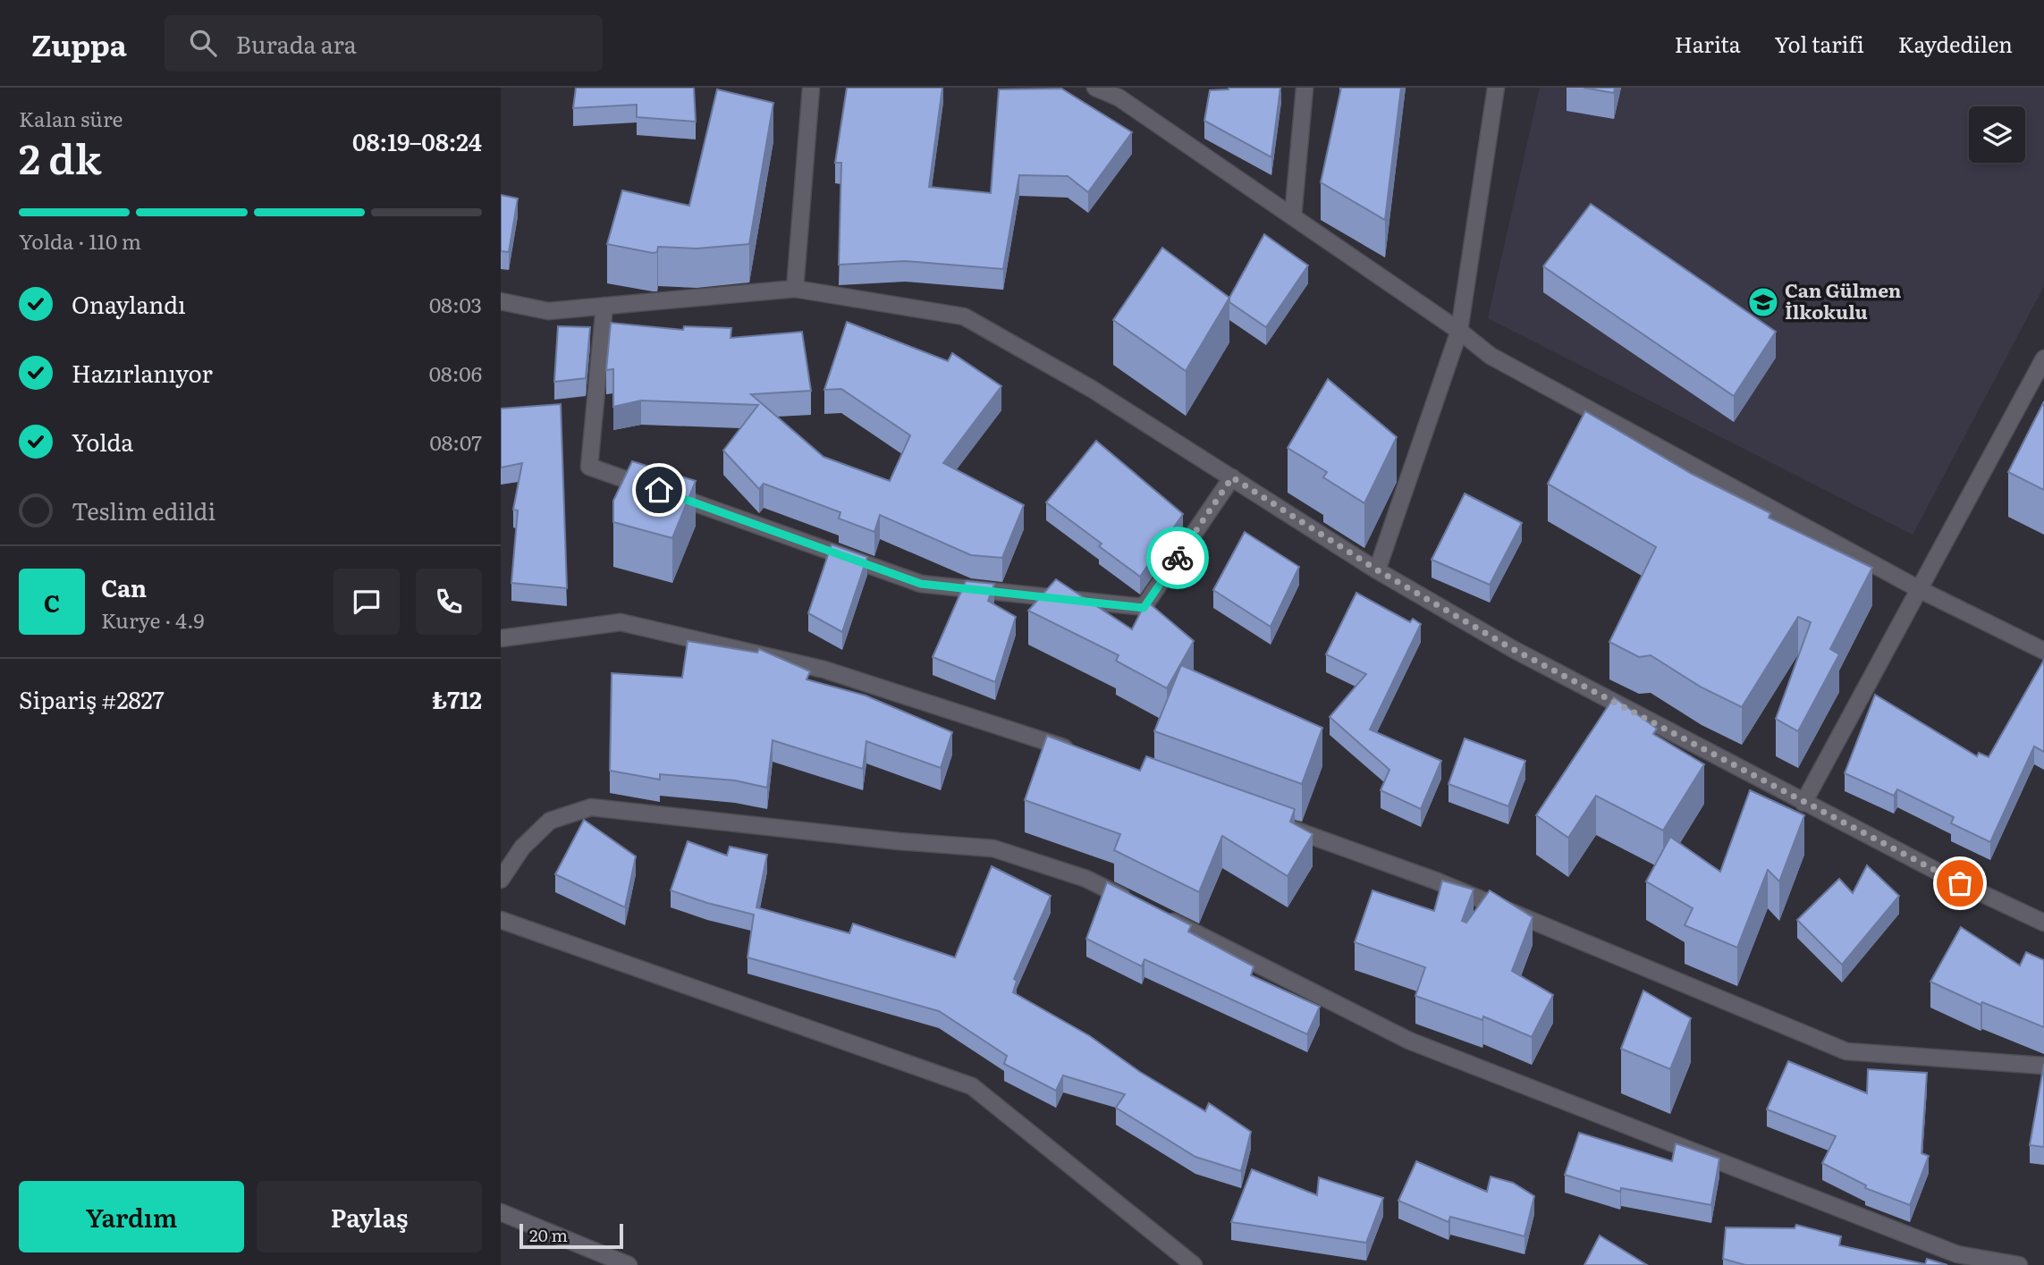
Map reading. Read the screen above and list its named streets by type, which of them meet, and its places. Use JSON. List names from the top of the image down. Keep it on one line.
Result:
{"places":{"school or university":["Can Gülmen İlkokulu"]},"scale_bar":"20 m","page":{"header":"Zuppa","search":"Burada ara","nav":["Harita","Yol tarifi","Kaydedilen"],"heading":["2 dk","Kalan süre","08:19–08:24"],"panel":["Can","Kurye · 4.9","Sipariş #2827","₺712"],"bar":"Yolda · 110 m","list":[["Onaylandı","08:03"],["Hazırlanıyor","08:06"],["Yolda","08:07"],"Teslim edildi"],"round":"C","buttons":["Yardım","Paylaş"],"scale":"20 m"}}
